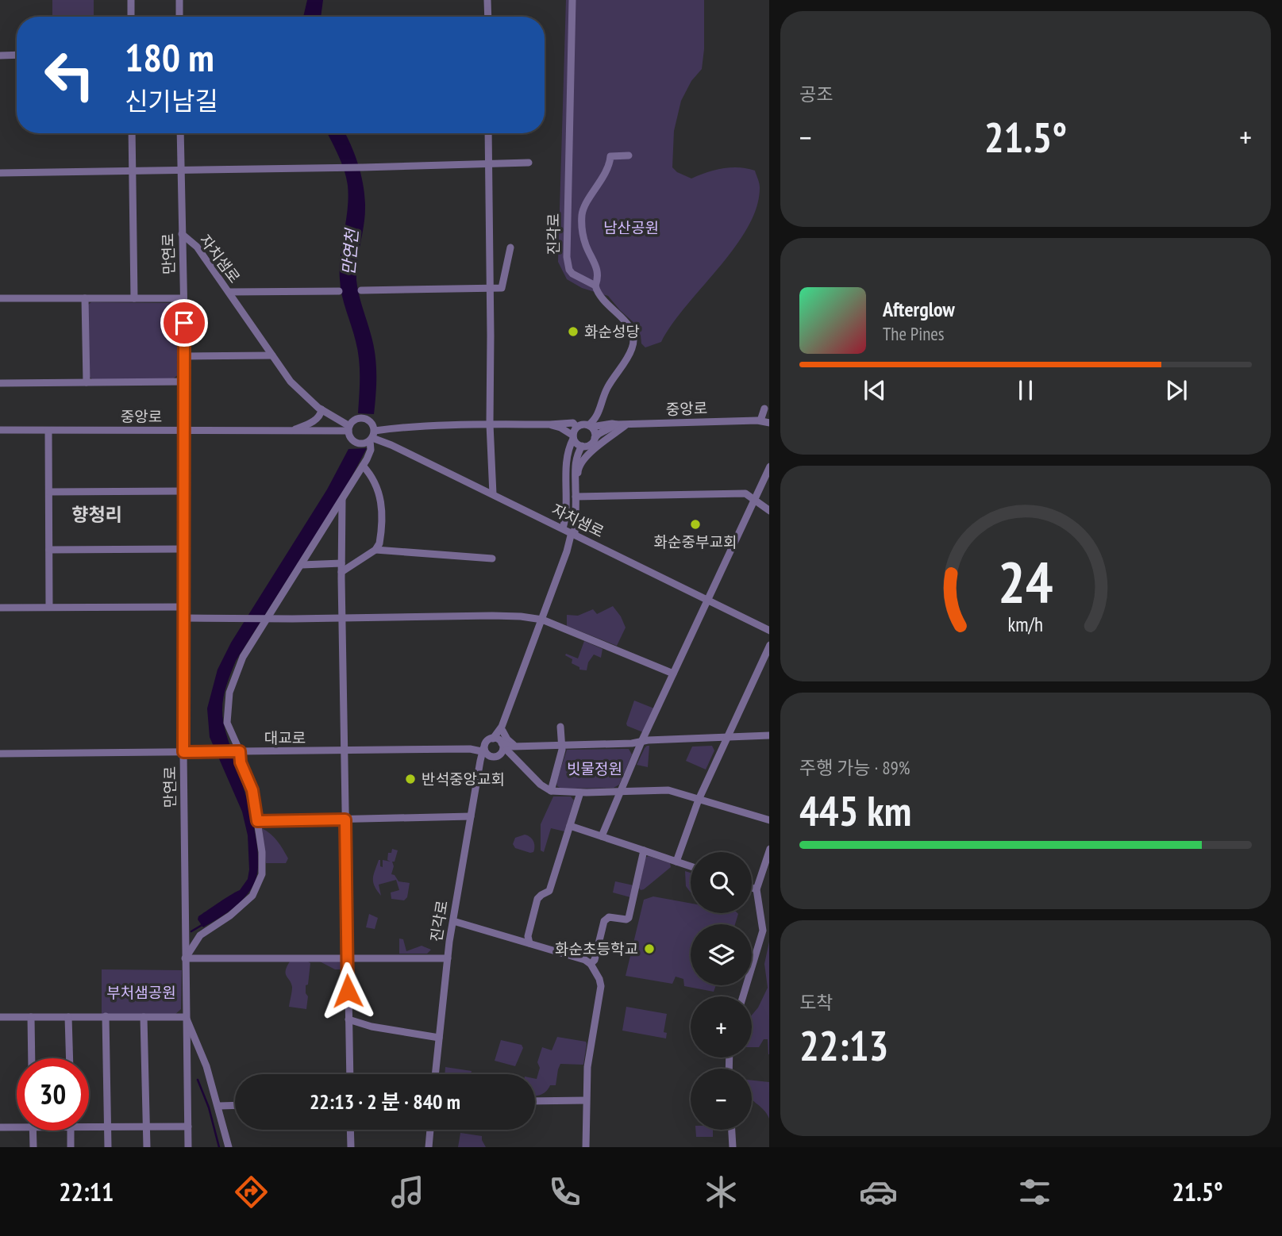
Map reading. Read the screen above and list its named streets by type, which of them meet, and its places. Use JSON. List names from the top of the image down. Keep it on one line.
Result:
{"streets":{"street":["진각로","만연로","자치샘로","중앙로","대교로"]},"crossings":[["진각로","중앙로"],["만연로","자치샘로"],["만연로","중앙로"],["만연로","대교로"],["자치샘로","중앙로"]],"districts":["향청리"],"water":["만연천"],"parks":["남산공원","빗물정원","부처샘공원"],"places":["화순성당","화순중부교회","반석중앙교회","화순초등학교"],"page":{"tile":["공조",["주행 가능 · 89%","445 km"],["도착","22:13"]],"turn":["180 m","신기남길"],"heat":["−","21.5°","+"],"song":["Afterglow","The Pines"],"map_buttons":["+","−"],"limit":"30","trip":"22:13 · 2 분 · 840 m","tabs":["22:11","21.5°"],"gauge":["24","km/h"]}}
